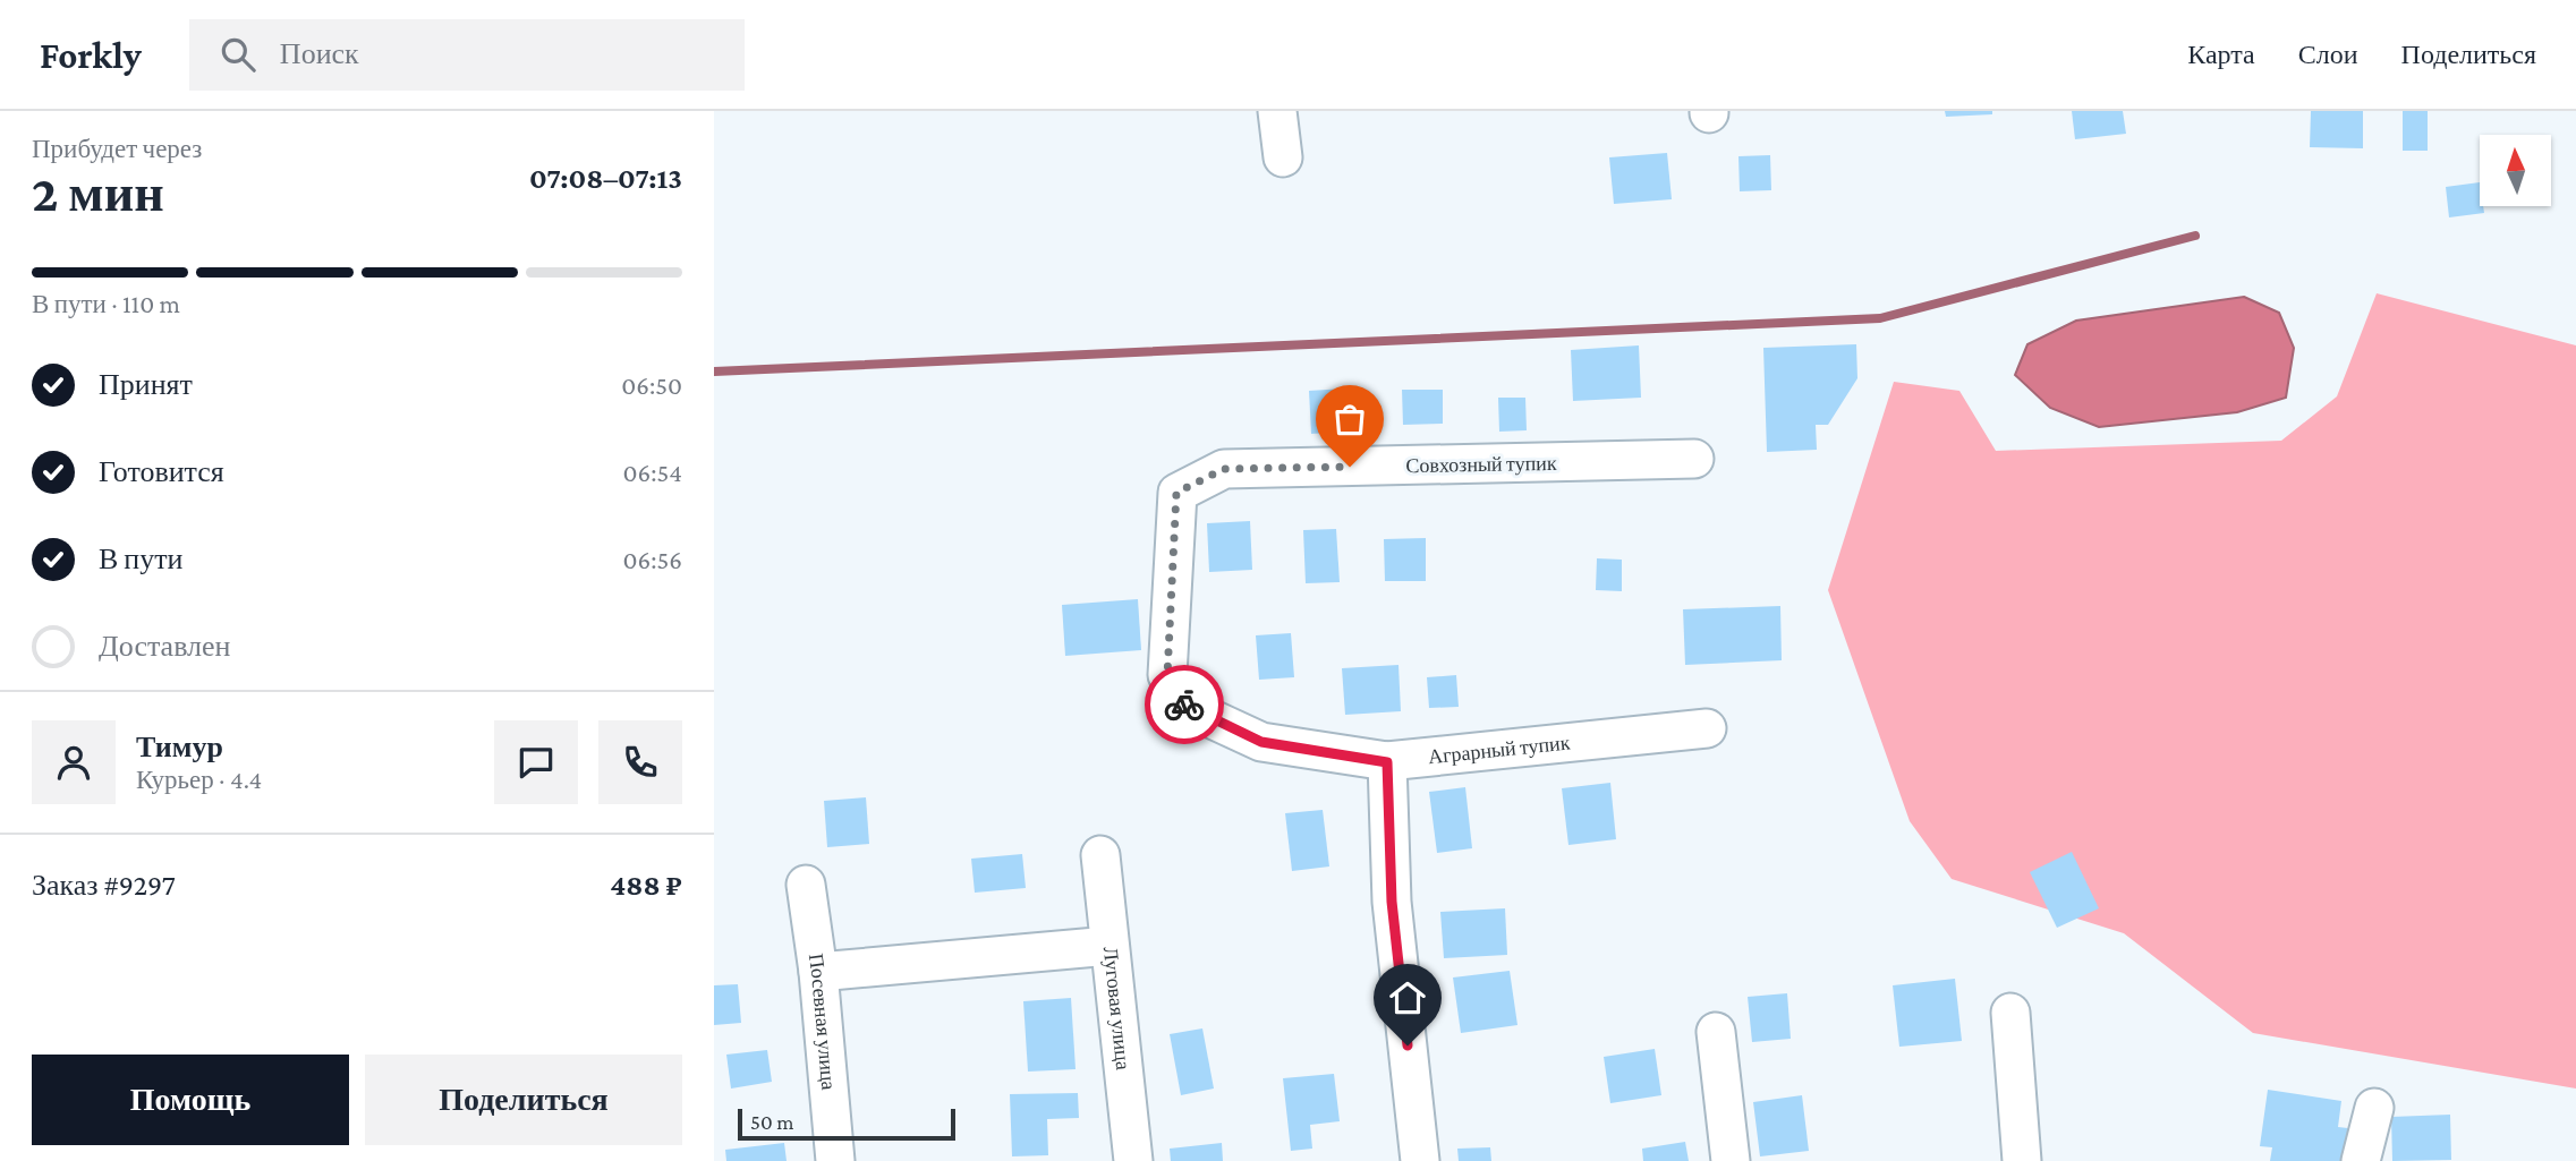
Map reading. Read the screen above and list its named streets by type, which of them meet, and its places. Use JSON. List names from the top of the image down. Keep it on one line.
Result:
{"streets":{"street":["Совхозный тупик","Аграрный тупик","Луговая улица","Посевная улица"]},"crossings":[["Совхозный тупик","Аграрный тупик"]],"scale_bar":"50 m","north":"top","page":{"header":"Forkly","search":"Поиск","nav":["Карта","Слои","Поделиться"],"heading":["2 мин","Прибудет через","07:08–07:13"],"panel":["Тимур","Курьер · 4.4","Заказ #9297","488 ₽"],"bar":"В пути · 110 m","list":[["Принят","06:50"],["Готовится","06:54"],["В пути","06:56"],"Доставлен"],"buttons":["Помощь","Поделиться"],"scale":"50 m"}}
